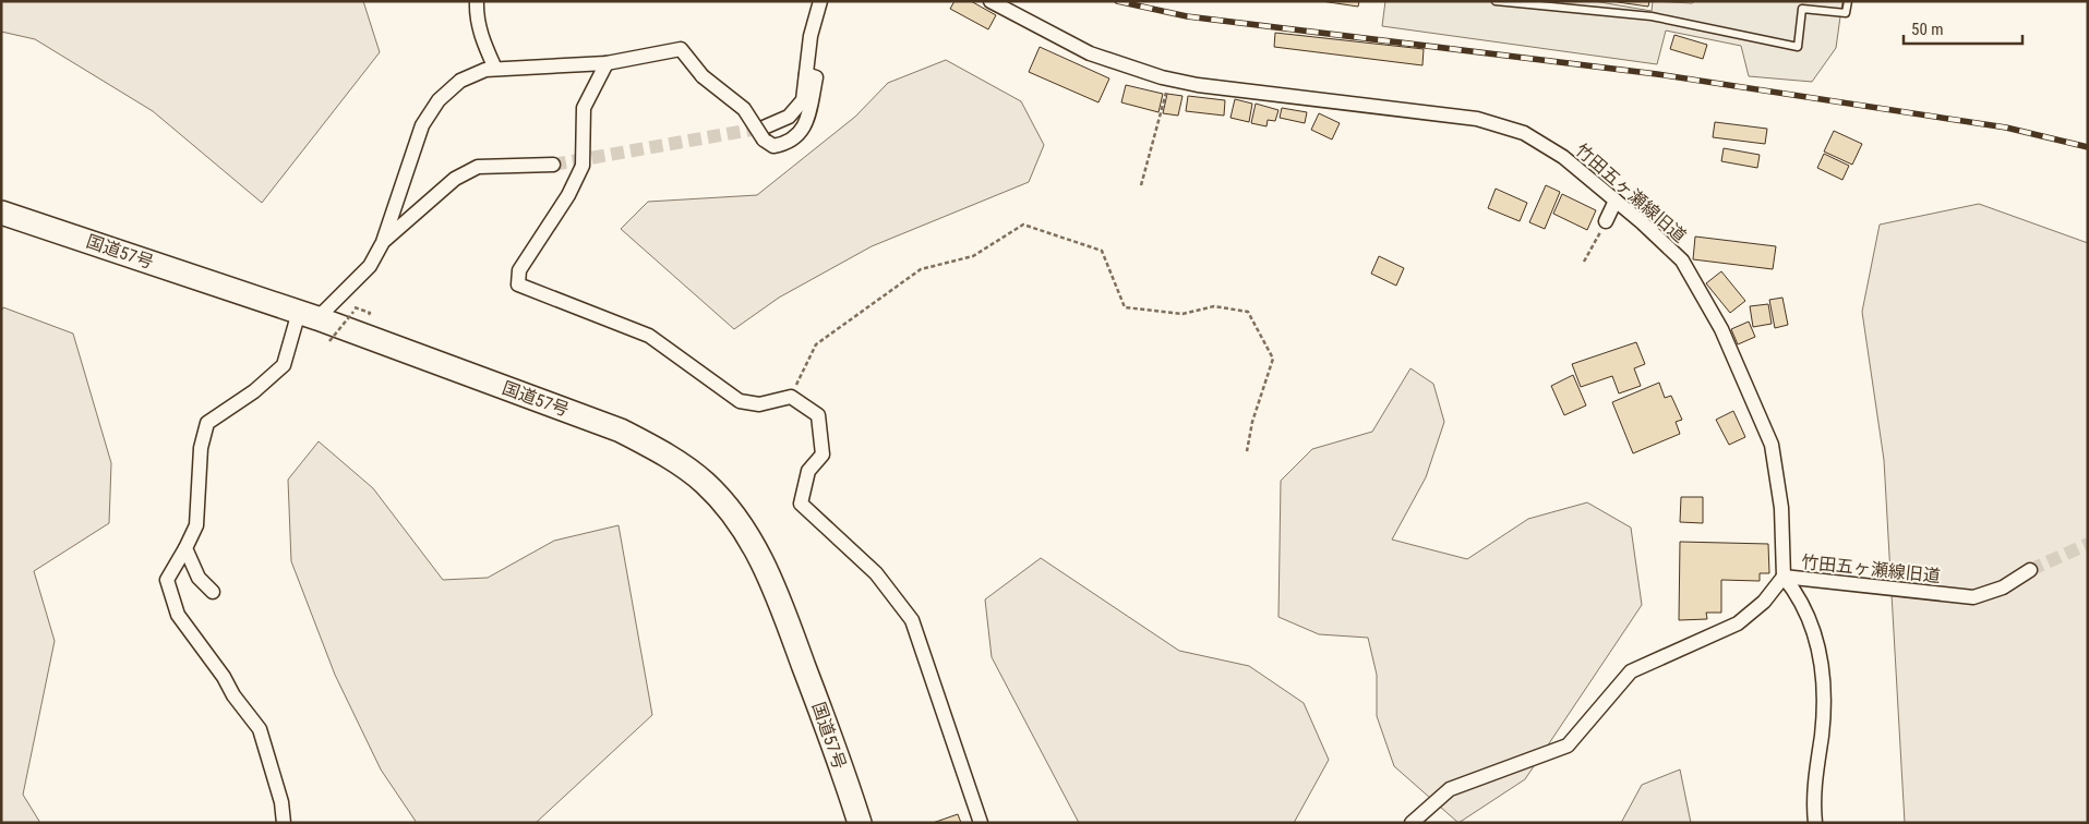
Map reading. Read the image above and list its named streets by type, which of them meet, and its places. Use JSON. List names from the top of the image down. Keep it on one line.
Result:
{"streets":{"highway":["国道57号"],"street":["竹田五ヶ瀬線旧道"]},"scale_bar":"50 m"}
